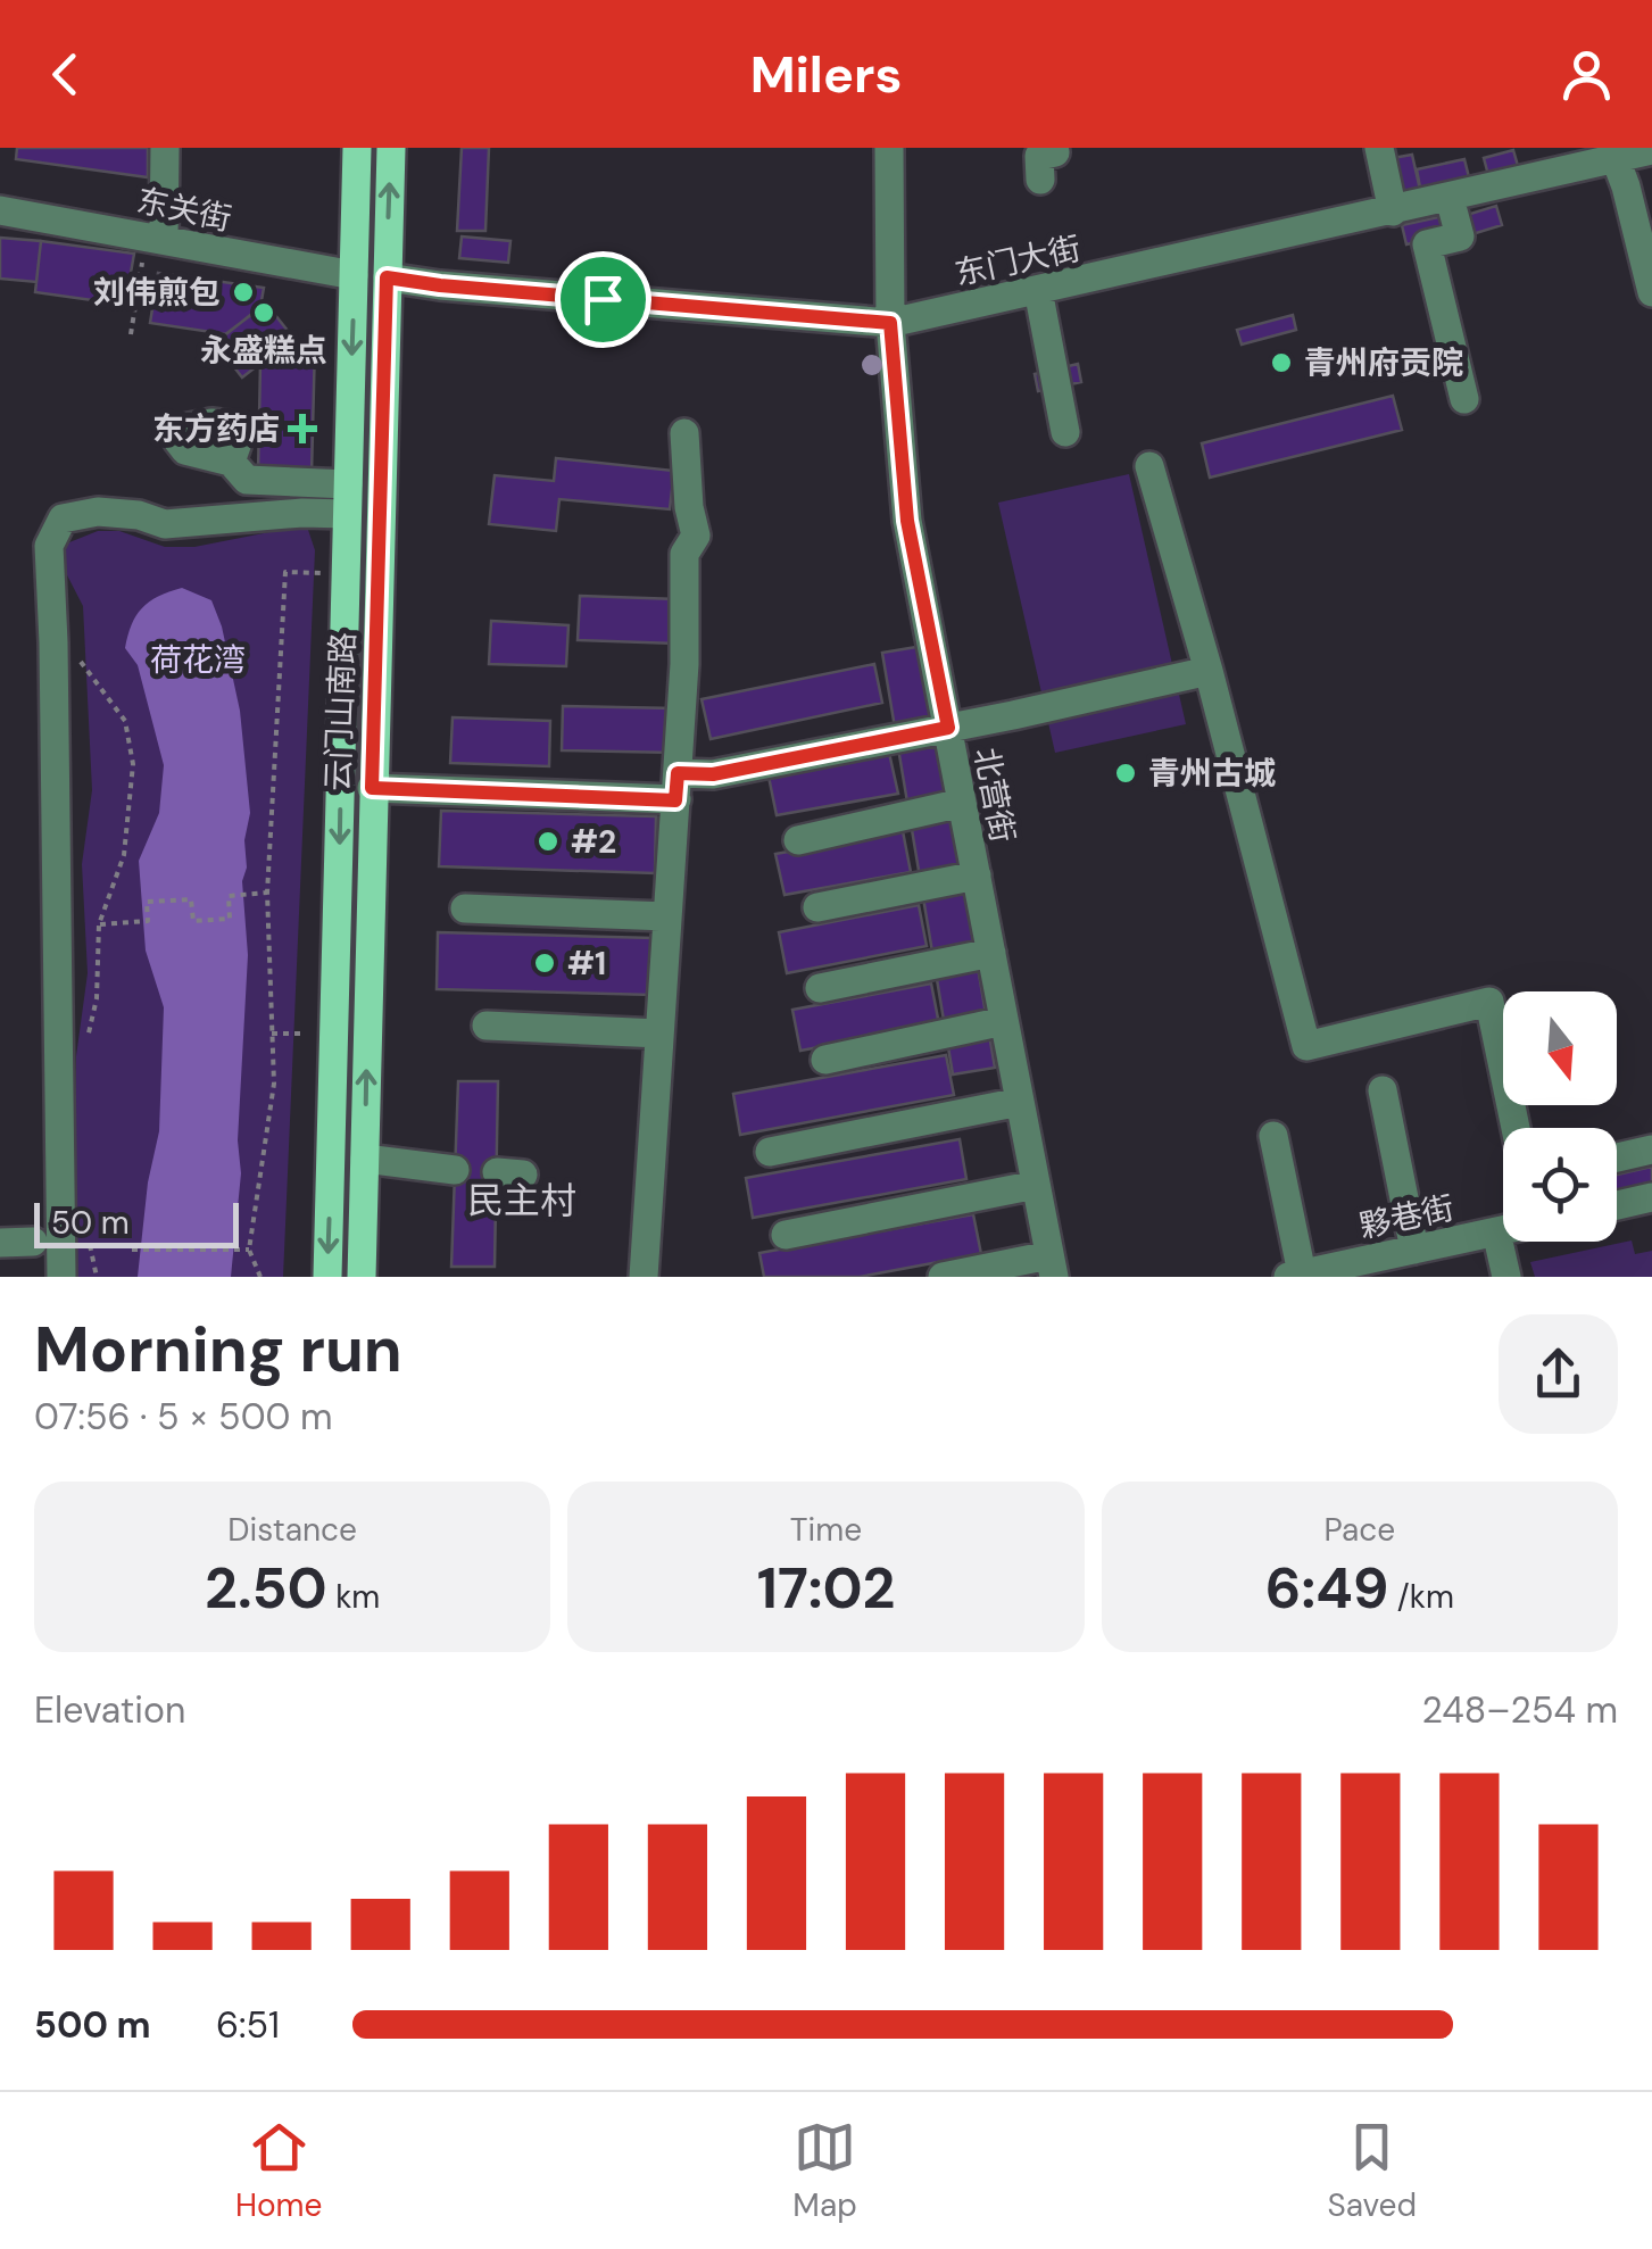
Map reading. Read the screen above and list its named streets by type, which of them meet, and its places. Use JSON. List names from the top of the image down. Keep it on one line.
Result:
{"streets":{"main road":["云门山南路"],"street":["东关街","东门大街","北营街","夥巷街"]},"crossings":[["东关街","云门山南路"],["东门大街","云门山南路"],["东门大街","北营街"]],"districts":["民主村"],"parks":["荷花湾"],"places":{"other":["刘伟煎包","永盛糕点","青州府贡院","青州古城","#2","#1"],"health":["东方药店"]},"scale_bar":"50 m","north":"bottom","page":{"header":"Milers","scale":"50 m","heading":["Morning run","07:56 · 5 × 500 m"],"stats":[["Distance","2.50 km"],["Time","17:02"],["Pace","6:49 /km"]],"chart":["Elevation","248–254 m"],"list":[{"name":"500 m","note":"6:51"}],"tabs":["Home","Map","Saved"]}}
